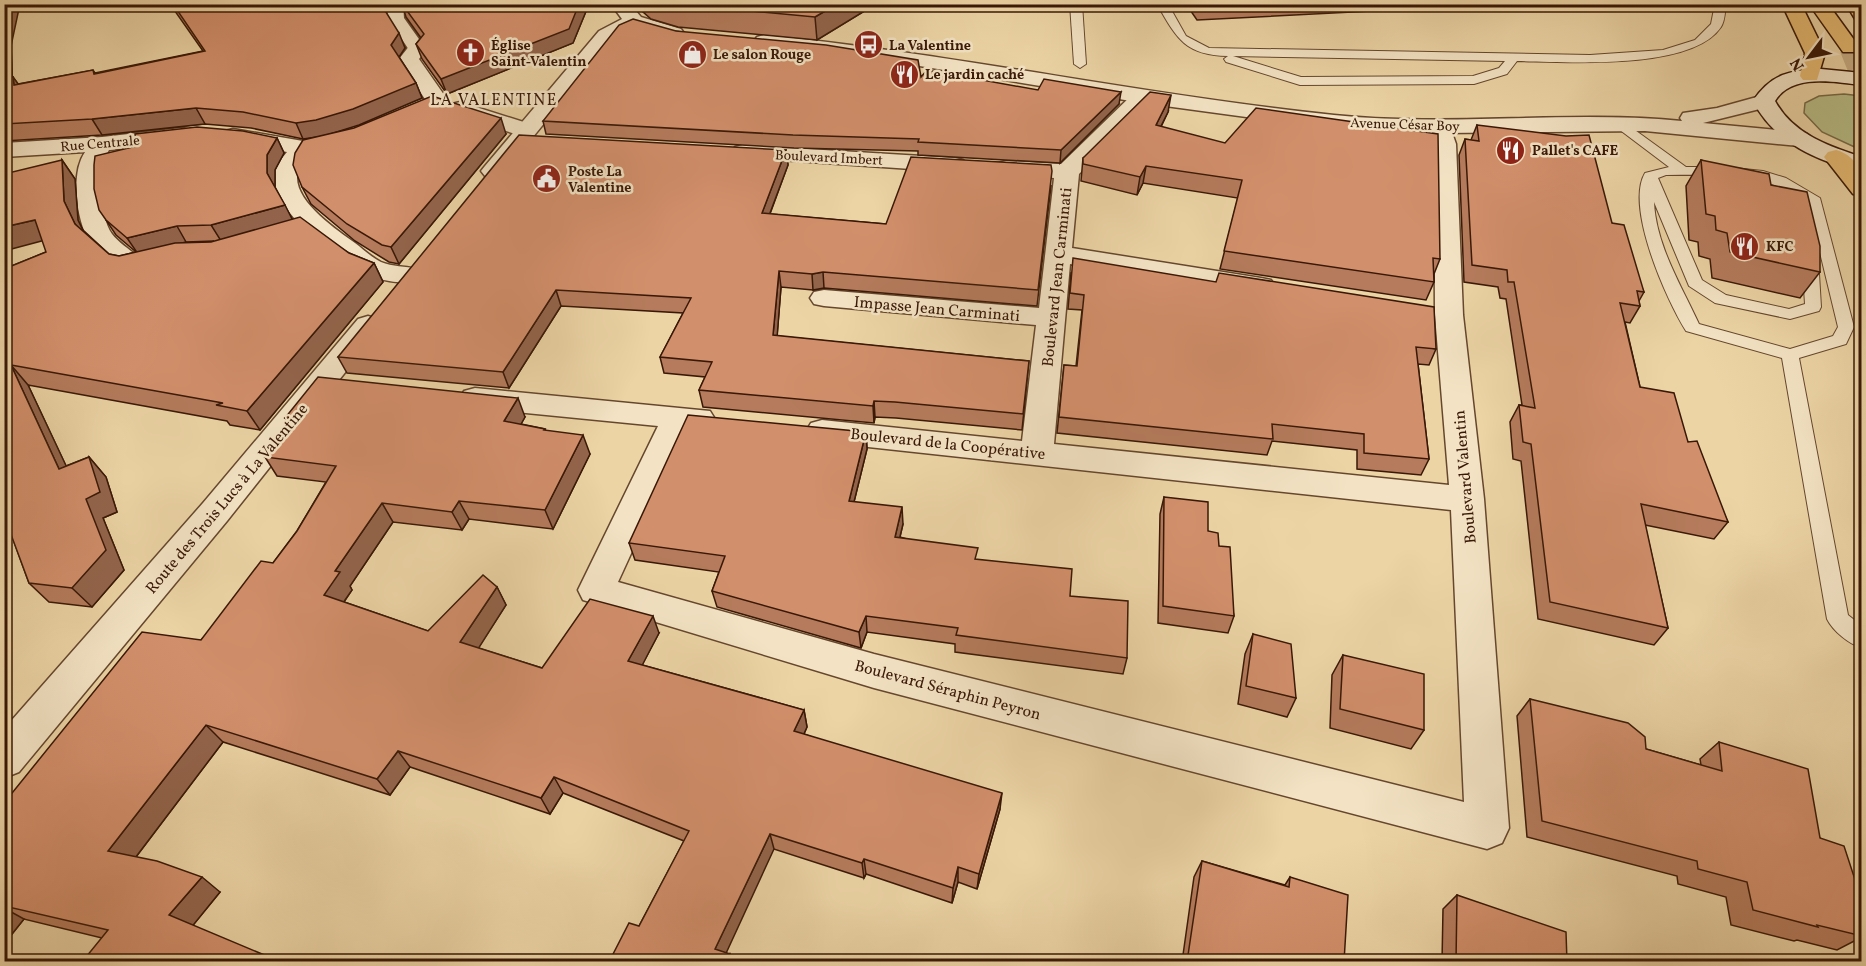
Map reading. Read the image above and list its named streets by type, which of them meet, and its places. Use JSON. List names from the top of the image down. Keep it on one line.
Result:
{"streets":{"street":["Avenue César Boy","Rue Centrale","Boulevard Imbert","Boulevard Jean Carminati","Impasse Jean Carminati","Boulevard de la Coopérative","Boulevard Valentin","Route des Trois Lucs à La Valentine","Boulevard Séraphin Peyron"]},"crossings":[["Avenue César Boy","Boulevard Jean Carminati"],["Avenue César Boy","Boulevard Valentin"],["Rue Centrale","Route des Trois Lucs à La Valentine"],["Boulevard Imbert","Boulevard Jean Carminati"],["Boulevard Jean Carminati","Impasse Jean Carminati"],["Boulevard Jean Carminati","Boulevard de la Coopérative"],["Boulevard de la Coopérative","Boulevard Valentin"],["Boulevard Valentin","Boulevard Séraphin Peyron"]],"districts":["LA VALENTINE"],"places":{"bus stop":["La Valentine"],"church":["Église Saint-Valentin"],"shop":["Le salon Rouge"],"restaurant":["Le jardin caché","Pallet's CAFE","KFC"],"public building":["Poste La Valentine"]},"north":"bottom left"}
